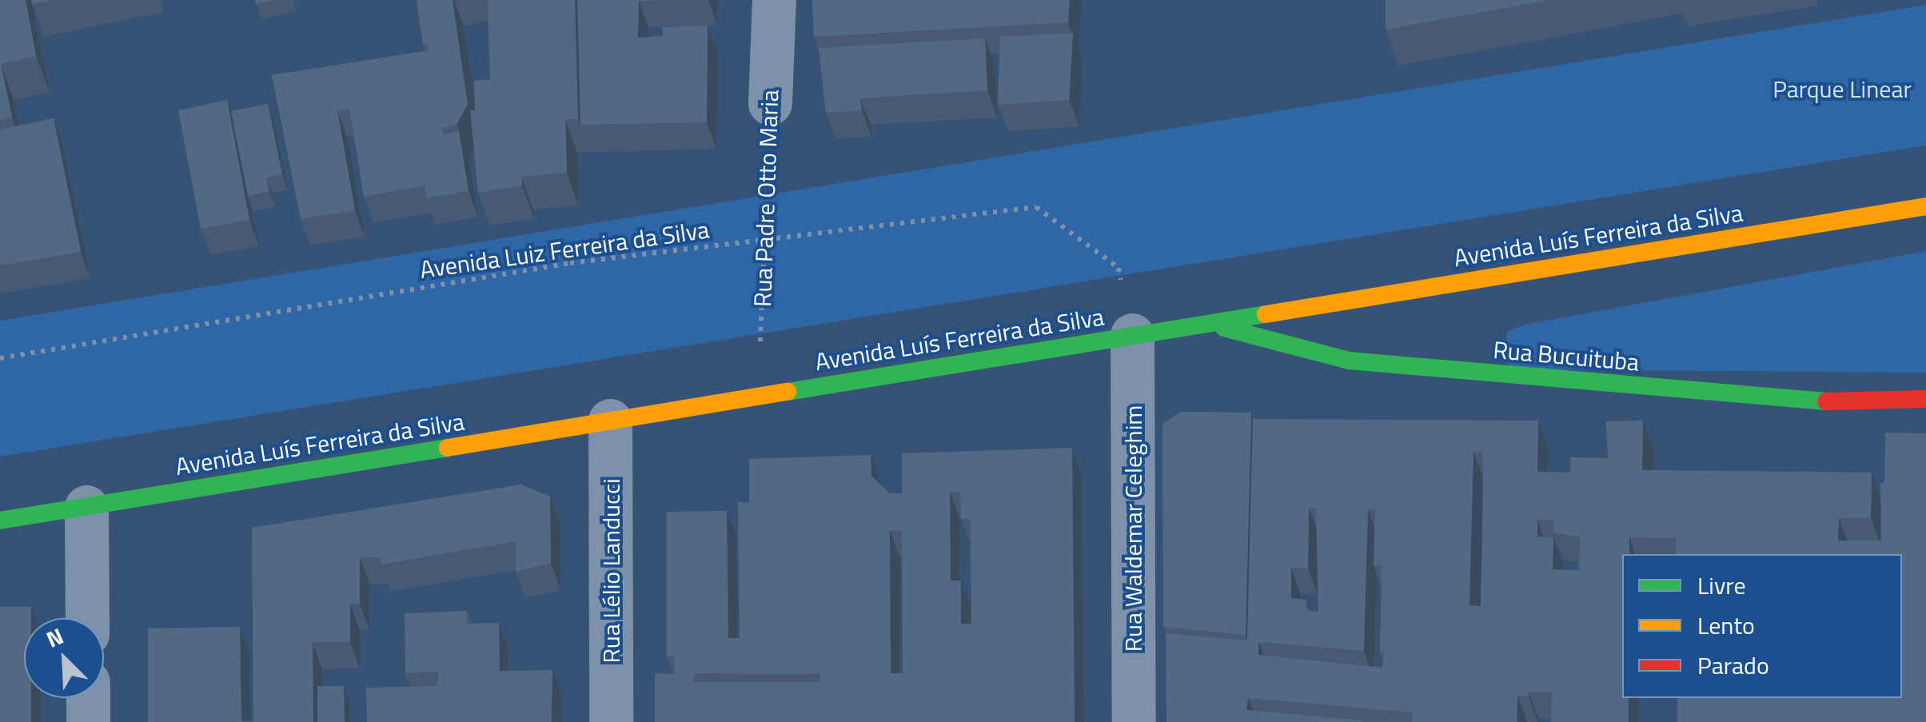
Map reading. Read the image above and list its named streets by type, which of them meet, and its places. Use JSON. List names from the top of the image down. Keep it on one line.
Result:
{"streets":{"street":["Rua Padre Otto Maria","Avenida Luís Ferreira da Silva","Rua Bucuituba","Rua Waldemar Celeghim","Rua Lélio Landucci"],"path":["Avenida Luiz Ferreira da Silva"]},"crossings":[["Rua Padre Otto Maria","Avenida Luís Ferreira da Silva"],["Rua Padre Otto Maria","Avenida Luiz Ferreira da Silva"],["Avenida Luís Ferreira da Silva","Rua Bucuituba"],["Avenida Luís Ferreira da Silva","Rua Waldemar Celeghim"],["Avenida Luís Ferreira da Silva","Rua Lélio Landucci"]],"parks":["Parque Linear"],"legend":["Livre","Lento","Parado"],"north":"top left"}
